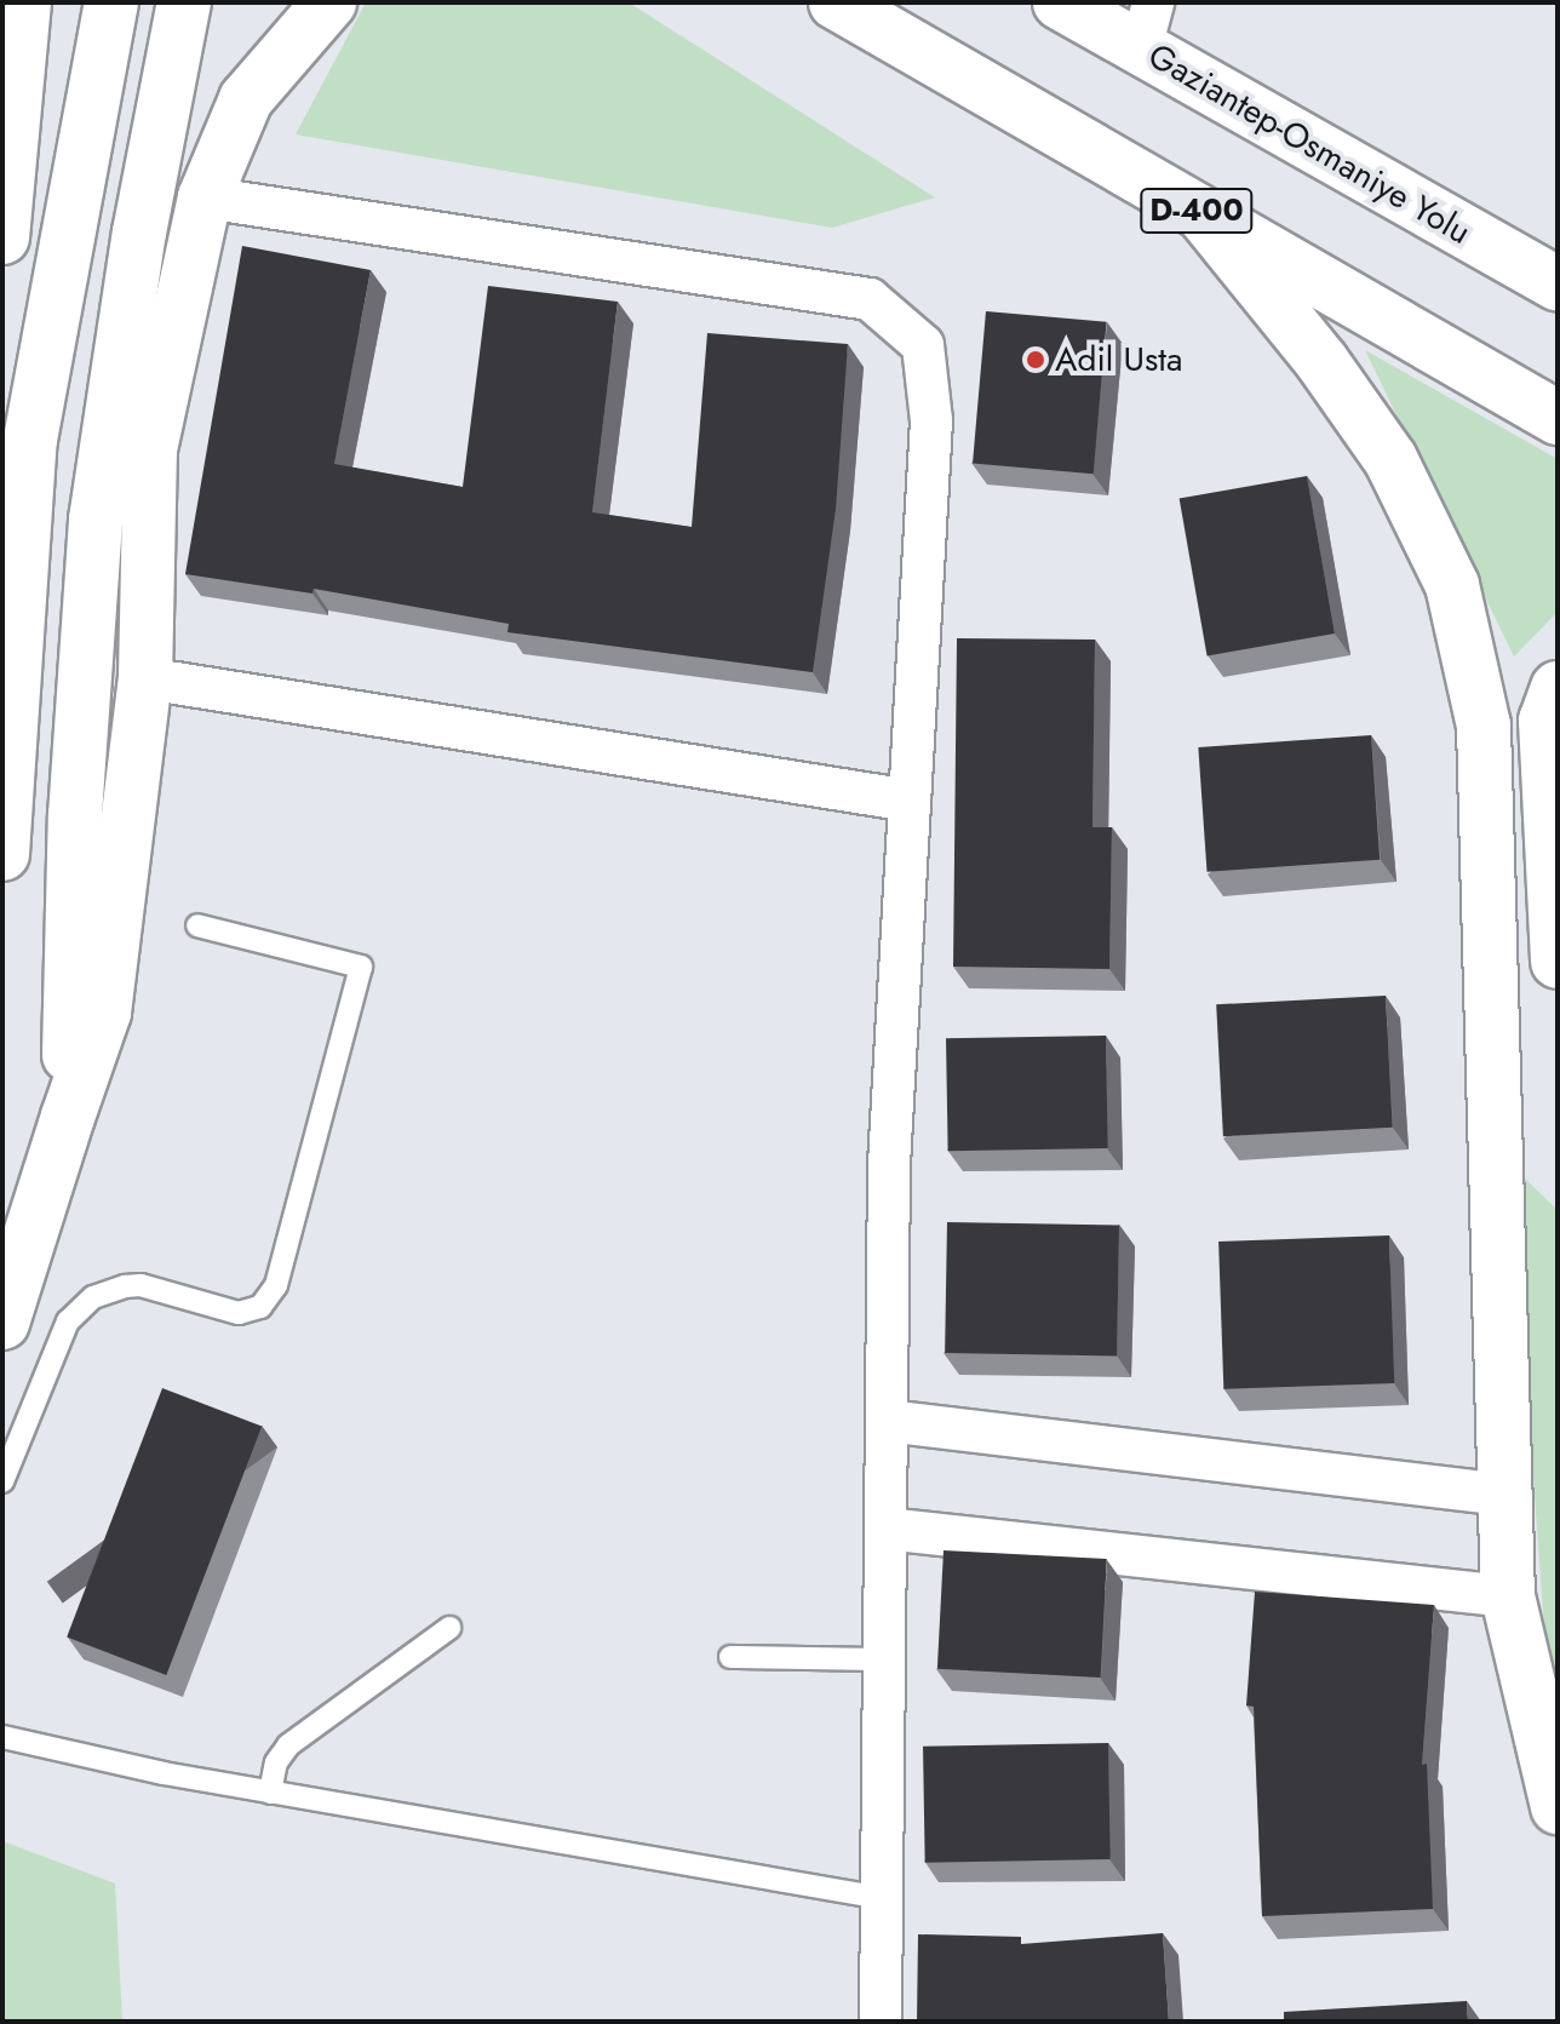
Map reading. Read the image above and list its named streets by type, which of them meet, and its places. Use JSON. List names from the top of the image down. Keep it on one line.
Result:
{"streets":{"main road":["Gaziantep-Osmaniye Yolu","D-400"]},"places":["Adil Usta"]}
